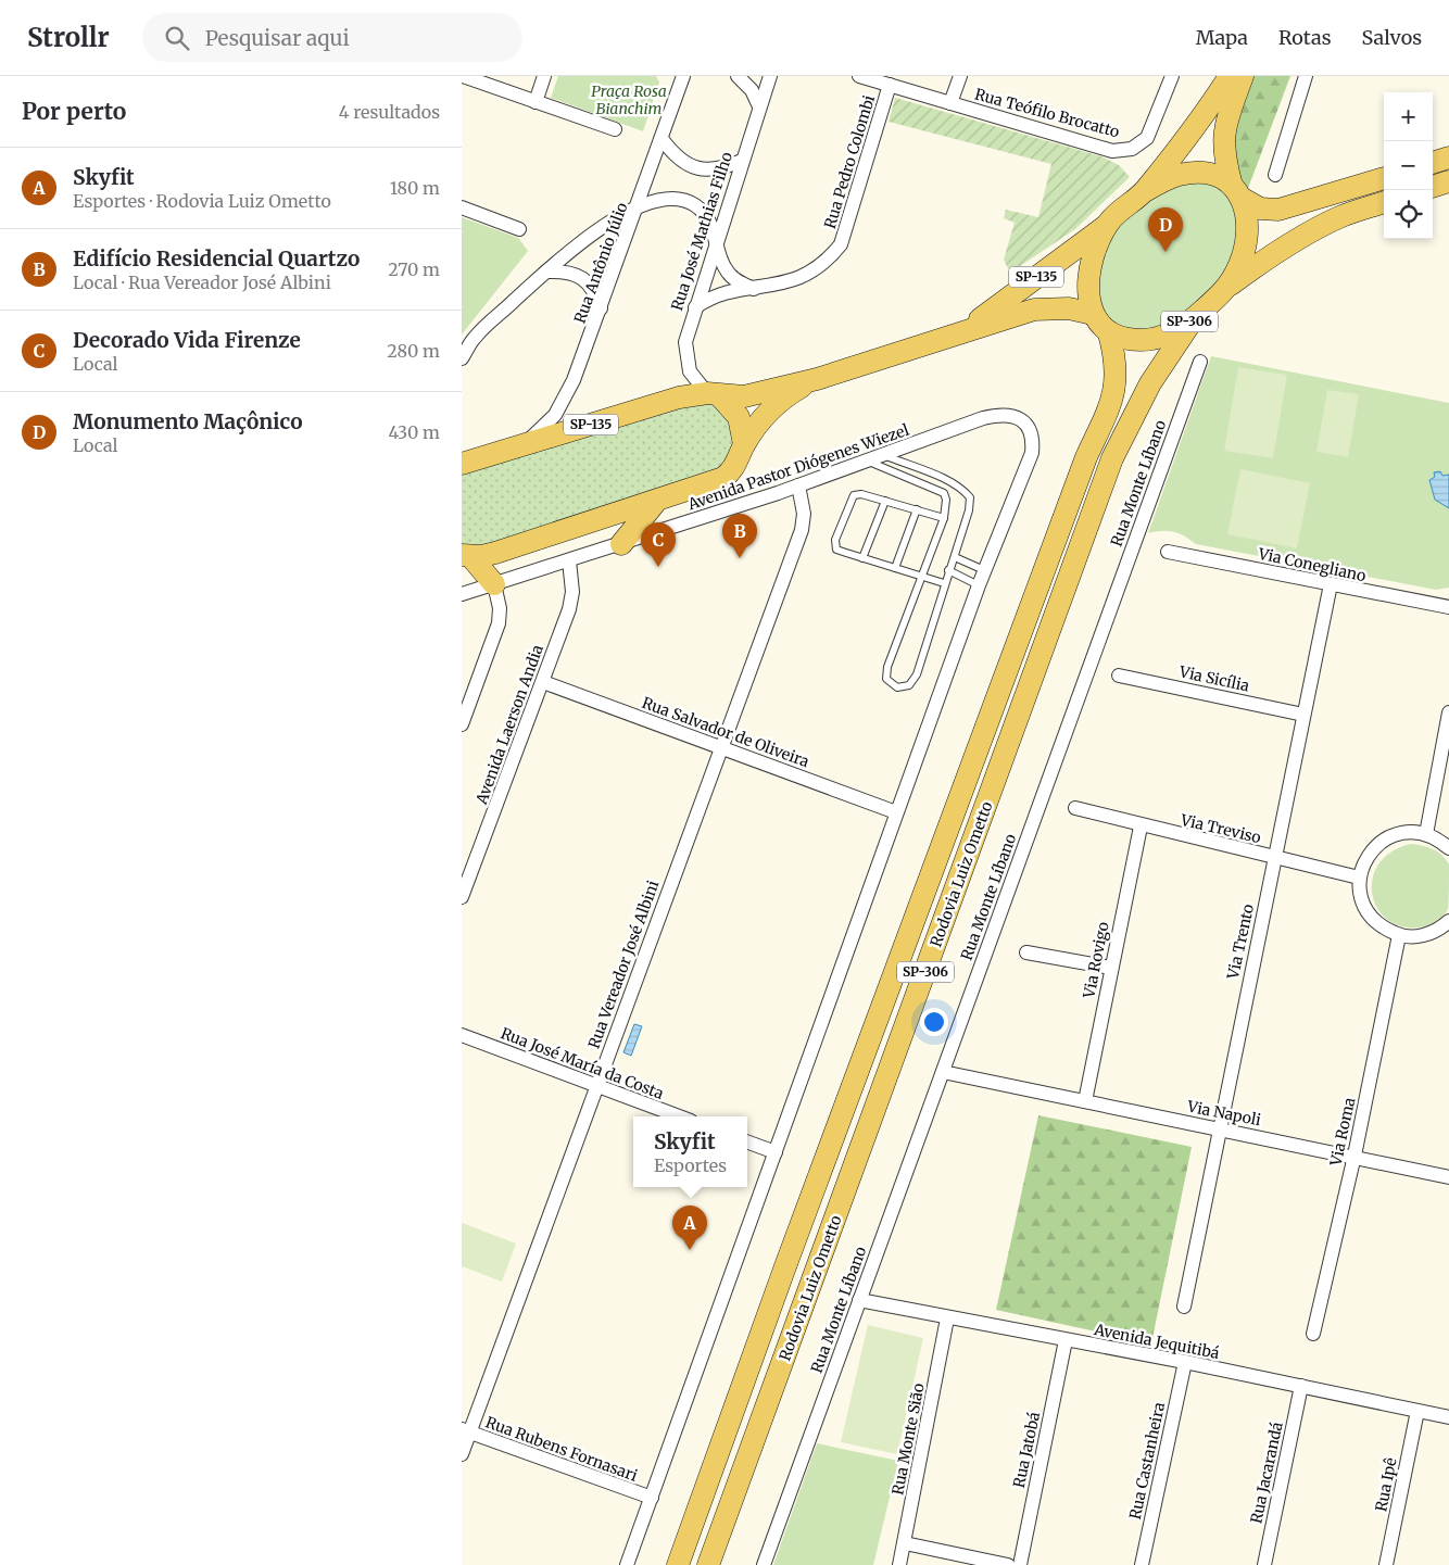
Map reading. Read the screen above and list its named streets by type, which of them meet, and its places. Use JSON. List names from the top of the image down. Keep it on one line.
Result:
{"streets":{"main road":["SP-135","SP-306","Rodovia Luiz Ometto"],"street":["Rua Teófilo Brocatto","Rua Pedro Colombi","Rua José Mathias Filho","Rua Antônio Júlio","Avenida Pastor Diógenes Wiezel","Rua Monte Líbano","Via Conegliano","Via Sicília","Avenida Laerson Andia","Rua Salvador de Oliveira","Via Treviso","Via Trento","Via Rovigo","Rua Vereador José Albini","Rua José María da Costa","Via Napoli","Via Roma","Avenida Jequitibá","Rua Monte Sião","Rua Rubens Fornasari","Rua Jatobá","Rua Castanheira","Rua Jacarandá","Rua Ipê"]},"crossings":[["Rua Teófilo Brocatto","Rua Pedro Colombi"],["Rua Pedro Colombi","Rua José Mathias Filho"],["Rua José Mathias Filho","SP-135"],["Rua Antônio Júlio","SP-135"],["SP-135","SP-306"],["SP-135","Rodovia Luiz Ometto"],["SP-306","Rodovia Luiz Ometto"],["Avenida Pastor Diógenes Wiezel","Avenida Laerson Andia"],["Avenida Pastor Diógenes Wiezel","Rua Vereador José Albini"],["Rua Monte Líbano","Via Napoli"],["Rua Monte Líbano","Avenida Jequitibá"],["Via Conegliano","Via Trento"],["Via Sicília","Via Trento"],["Avenida Laerson Andia","Rua Salvador de Oliveira"],["Rua Salvador de Oliveira","Rua Vereador José Albini"],["Via Treviso","Via Trento"],["Via Treviso","Via Rovigo"],["Via Trento","Via Napoli"],["Via Rovigo","Via Napoli"],["Rua Vereador José Albini","Rua José María da Costa"],["Rua Vereador José Albini","Rua Rubens Fornasari"],["Via Napoli","Via Roma"],["Avenida Jequitibá","Rua Monte Sião"],["Avenida Jequitibá","Rua Jatobá"],["Avenida Jequitibá","Rua Castanheira"],["Avenida Jequitibá","Rua Jacarandá"],["Avenida Jequitibá","Rua Ipê"]],"parks":["Praça Rosa Bianchim"],"page":{"header":"Strollr","search":"Pesquisar aqui","nav":["Mapa","Rotas","Salvos"],"heading":["Por perto","4 resultados"],"map_buttons":["+","−"],"list":[{"mark":"A","name":"Skyfit","note":"Esportes · Rodovia Luiz Ometto","value":"180 m"},{"mark":"B","name":"Edifício Residencial Quartzo","note":"Local · Rua Vereador José Albini","value":"270 m"},{"mark":"C","name":"Decorado Vida Firenze","note":"Local","value":"280 m"},{"mark":"D","name":"Monumento Maçônico","note":"Local","value":"430 m"}],"pins":["D","B","C","A"],"popup":["Skyfit","Esportes"]}}
